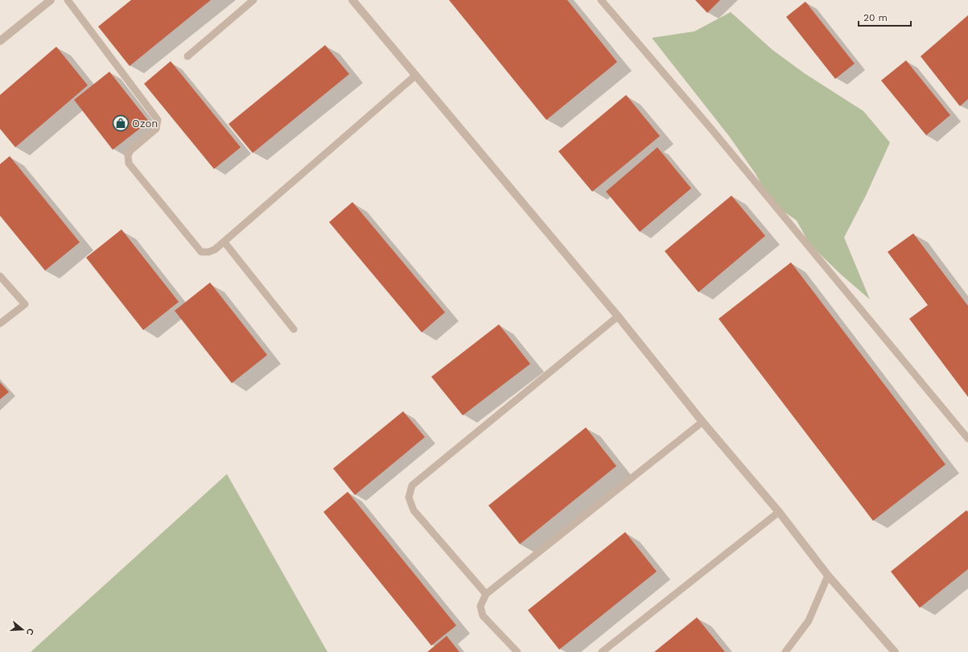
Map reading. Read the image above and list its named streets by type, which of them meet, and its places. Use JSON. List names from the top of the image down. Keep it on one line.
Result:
{"places":{"shop":["Ozon"]},"scale_bar":"20 m","north":"right"}
